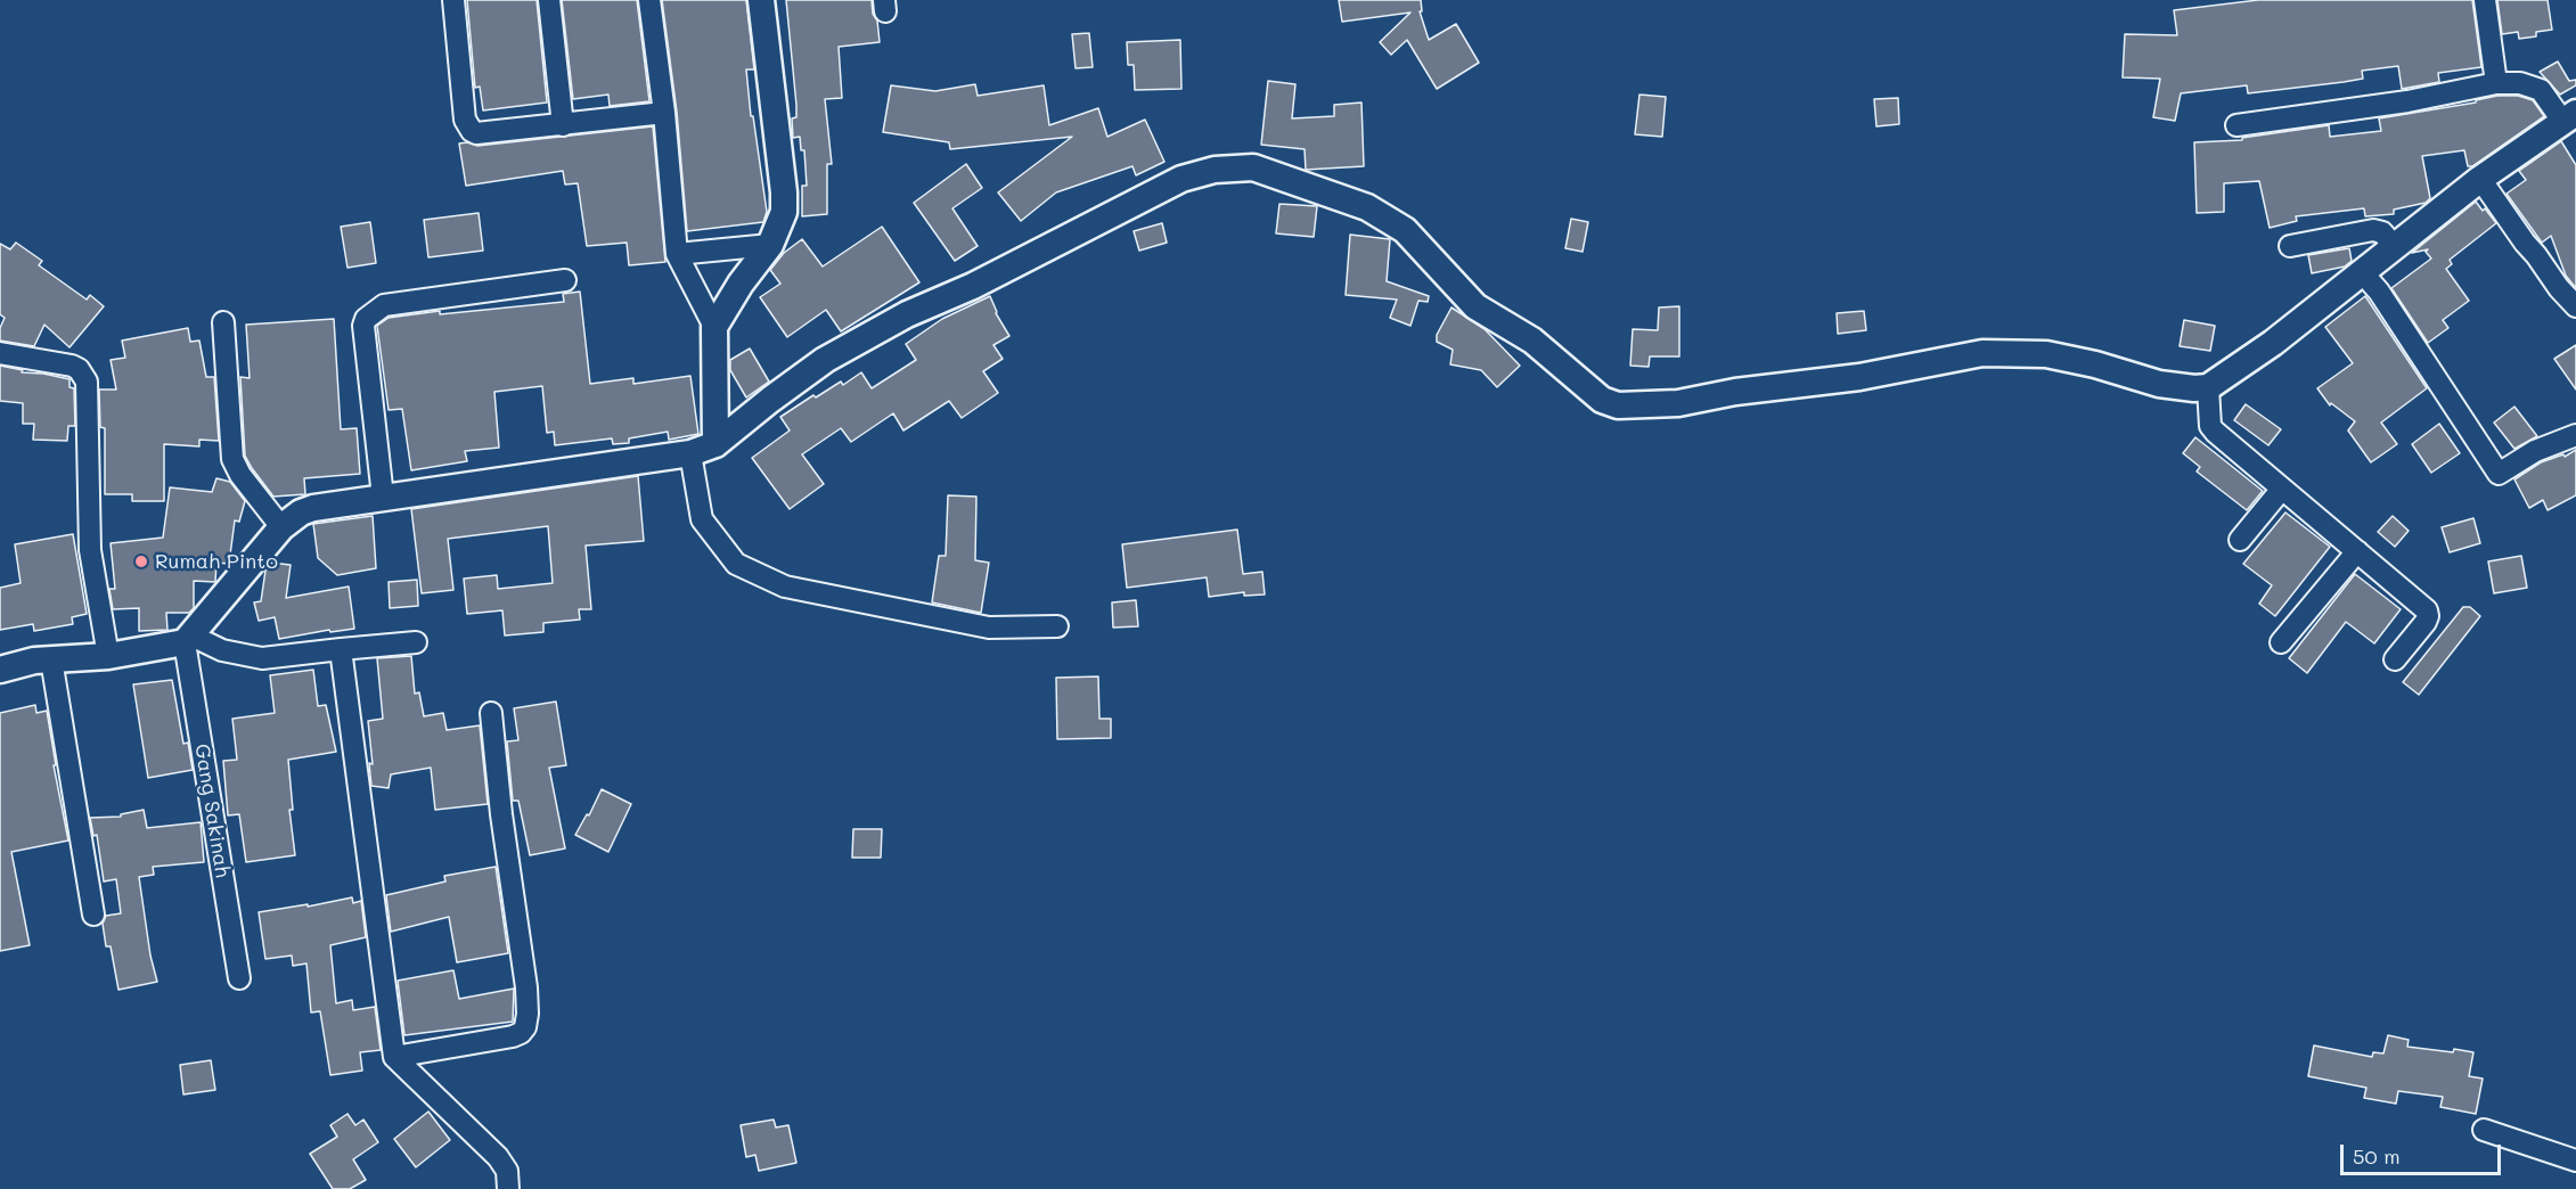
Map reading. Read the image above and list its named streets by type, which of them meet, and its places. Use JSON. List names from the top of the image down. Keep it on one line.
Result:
{"streets":{"street":["Gang Sakinah"]},"places":["Rumah Pinto"],"scale_bar":"50 m"}
